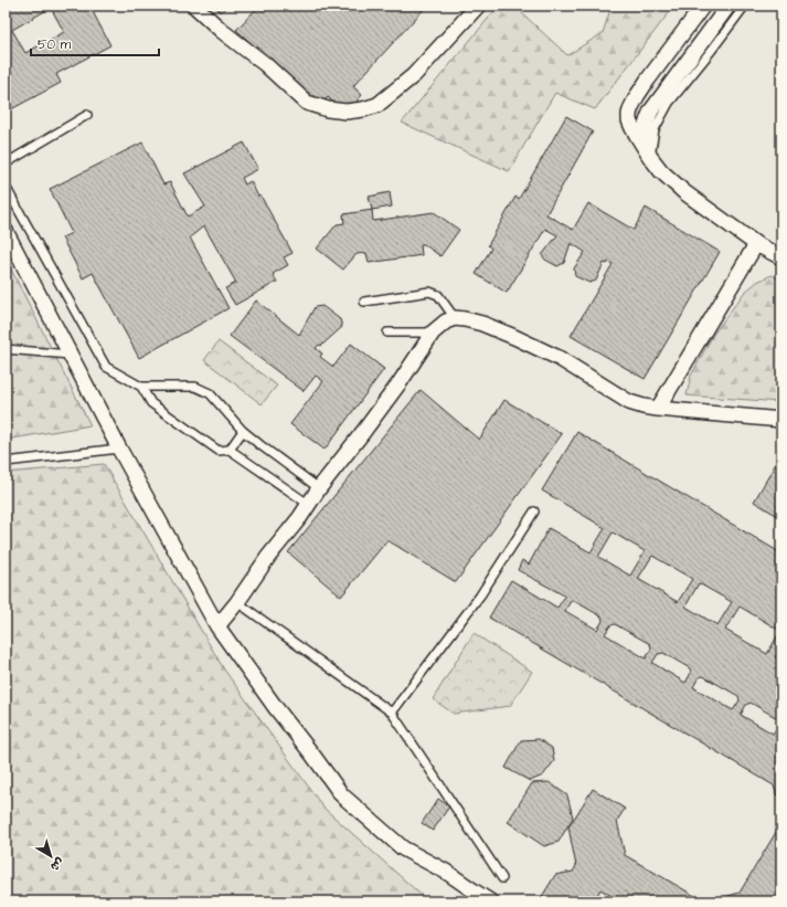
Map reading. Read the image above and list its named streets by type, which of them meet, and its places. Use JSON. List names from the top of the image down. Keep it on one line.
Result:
{"scale_bar":"50 m","north":"bottom right"}
